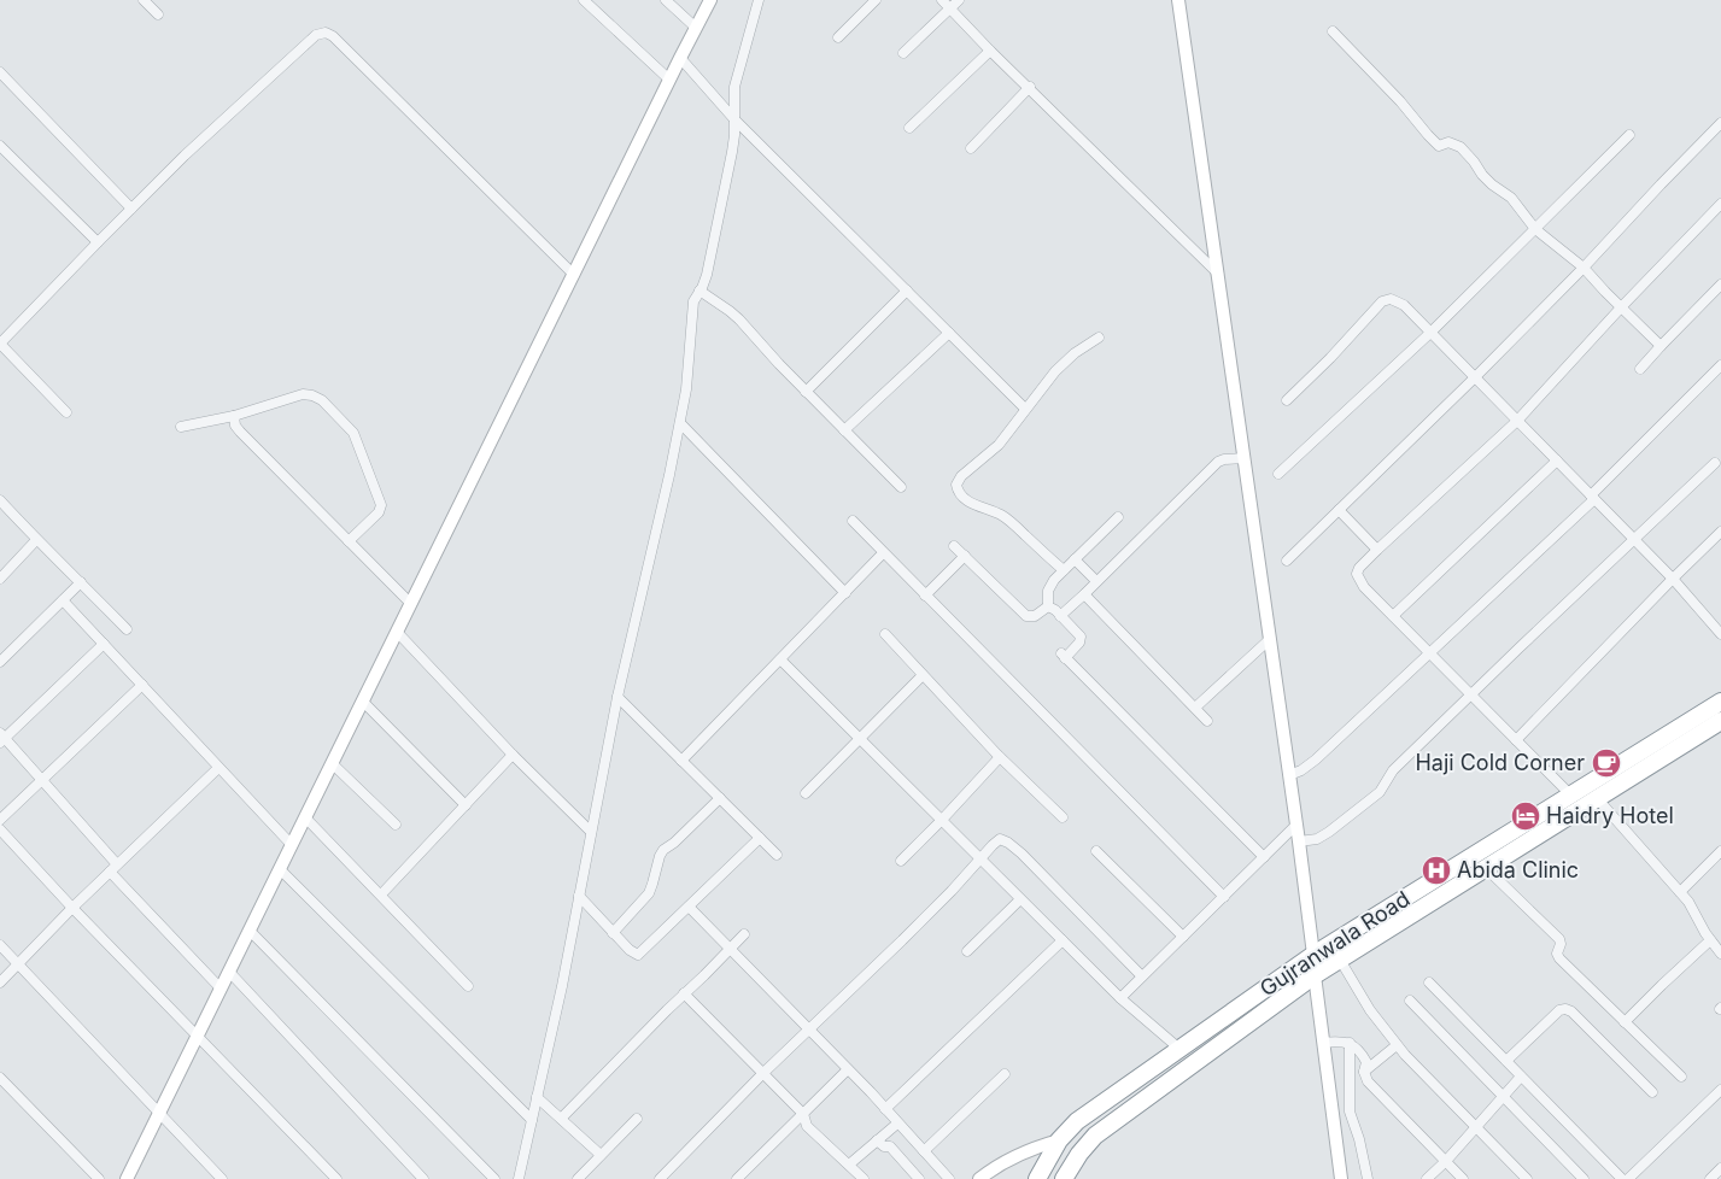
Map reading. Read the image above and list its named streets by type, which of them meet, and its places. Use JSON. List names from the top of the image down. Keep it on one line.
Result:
{"streets":{"highway":["Gujranwala Road"]},"places":{"cafe":["Haji Cold Corner"],"hotel":["Haidry Hotel"],"hospital":["Abida Clinic"]}}
